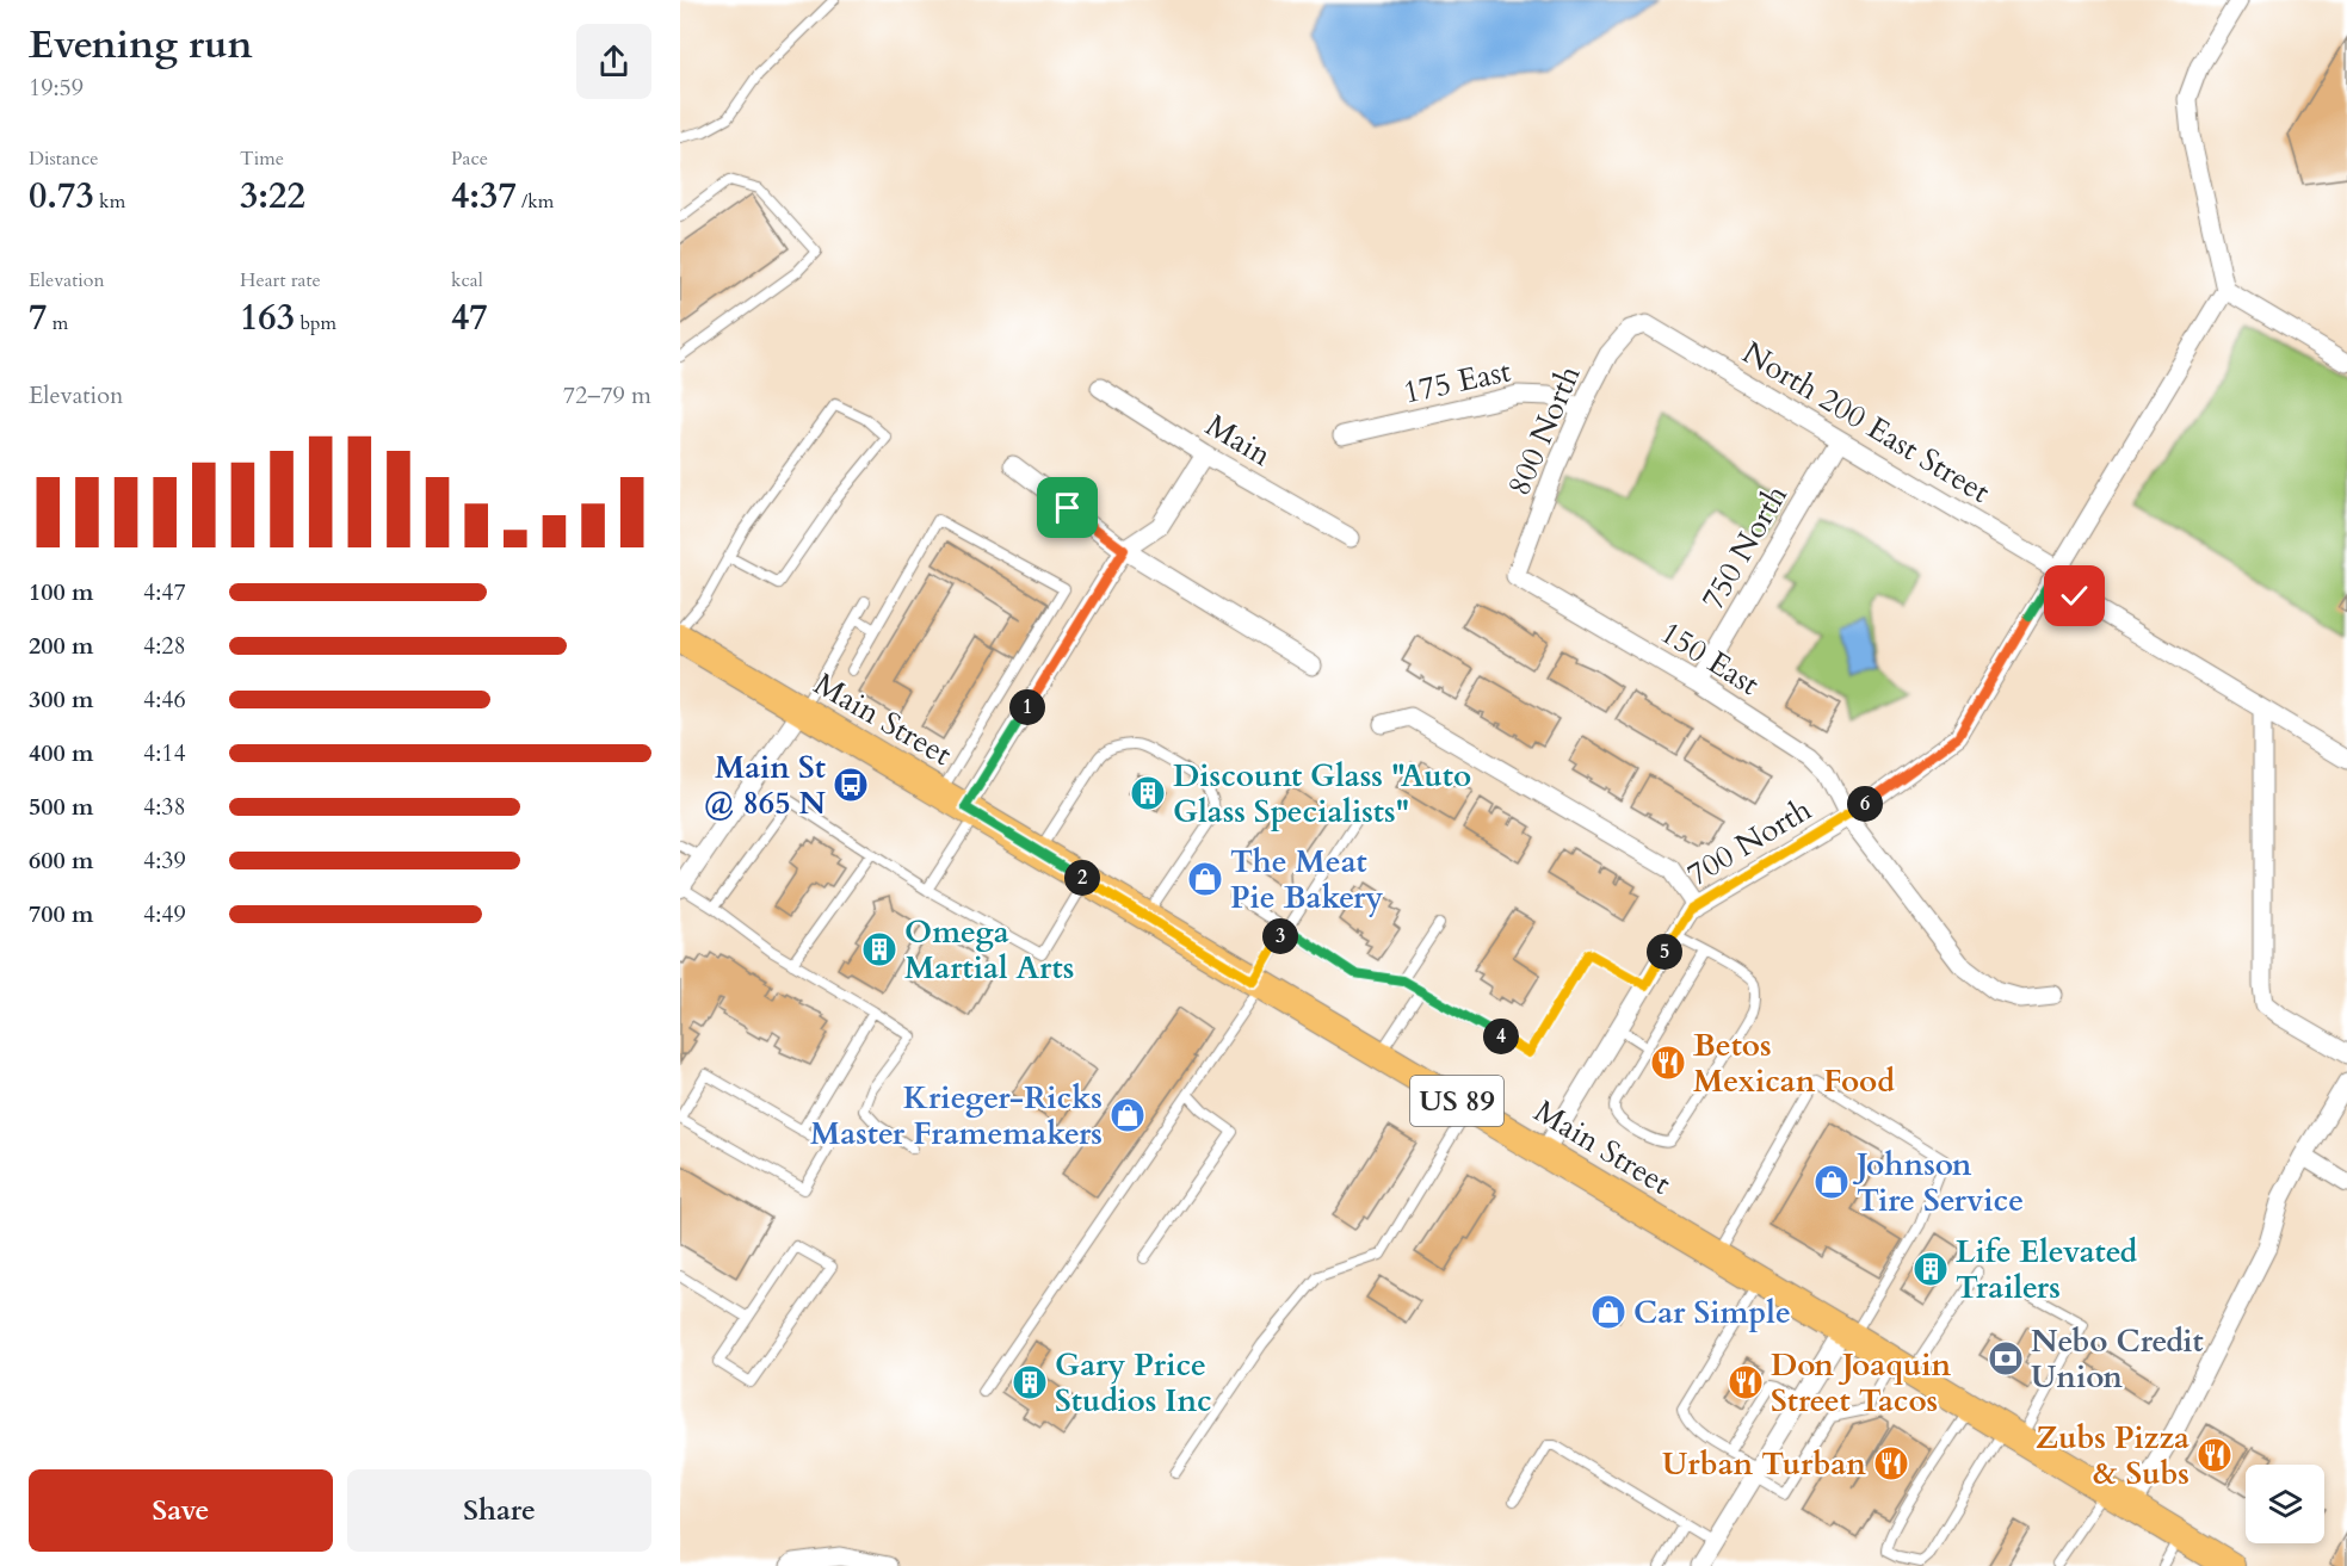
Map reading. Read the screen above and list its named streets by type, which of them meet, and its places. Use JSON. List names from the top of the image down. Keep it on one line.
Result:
{"streets":{"main road":["Main Street","US 89"],"street":["175 East","North 200 East Street","800 North","Main","750 North","150 East","700 North"]},"crossings":[["175 East","800 North"],["North 200 East Street","800 North"],["North 200 East Street","750 North"],["North 200 East Street","700 North"],["800 North","150 East"],["750 North","150 East"],["150 East","700 North"],["Main Street","700 North"]],"places":{"bus stop":["Main St @ 865 N"],"building":["Discount Glass \"Auto Glass Specialists\"","Omega Martial Arts","Life Elevated Trailers","Gary Price Studios Inc"],"shop":["The Meat Pie Bakery","Krieger-Ricks Master Framemakers","Johnson Tire Service","Car Simple"],"restaurant":["Betos Mexican Food","Don Joaquin Street Tacos","Zubs Pizza & Subs","Urban Turban"],"bank":["Nebo Credit Union"]},"page":{"heading":["Evening run","19:59"],"stats":[["Distance","0.73 km"],["Time","3:22"],["Pace","4:37 /km"],["Elevation","7 m"],["Heart rate","163 bpm"],["kcal","47"]],"chart":["Elevation","72–79 m"],"list":[{"name":"100 m","note":"4:47"},{"name":"200 m","note":"4:28"},{"name":"300 m","note":"4:46"},{"name":"400 m","note":"4:14"},{"name":"500 m","note":"4:38"},{"name":"600 m","note":"4:39"},{"name":"700 m","note":"4:49"}],"pins":["1","6","2","3","5","4"],"buttons":["Save","Share"]}}
